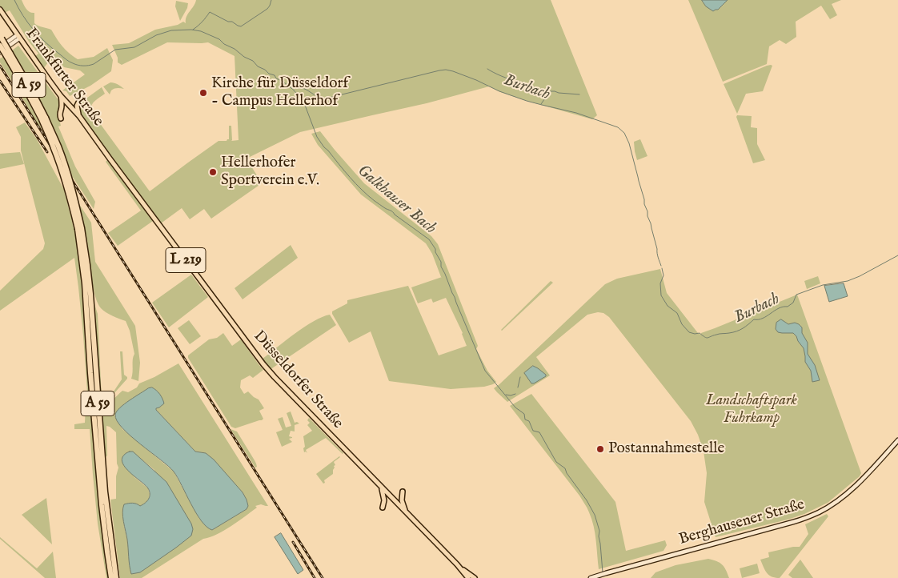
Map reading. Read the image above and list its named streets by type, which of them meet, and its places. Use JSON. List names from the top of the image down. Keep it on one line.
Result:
{"streets":{"highway":["A 59"],"main road":["Frankfurter Straße","L 219","Düsseldorfer Straße","Berghausener Straße"]},"crossings":[["Frankfurter Straße","Düsseldorfer Straße"]],"water":["Burbach","Galkhauser Bach"],"parks":["Landschaftspark Fuhrkamp"],"places":["Kirche für Düsseldorf - Campus Hellerhof","Hellerhofer Sportverein e.V.","Postannahmestelle"]}
